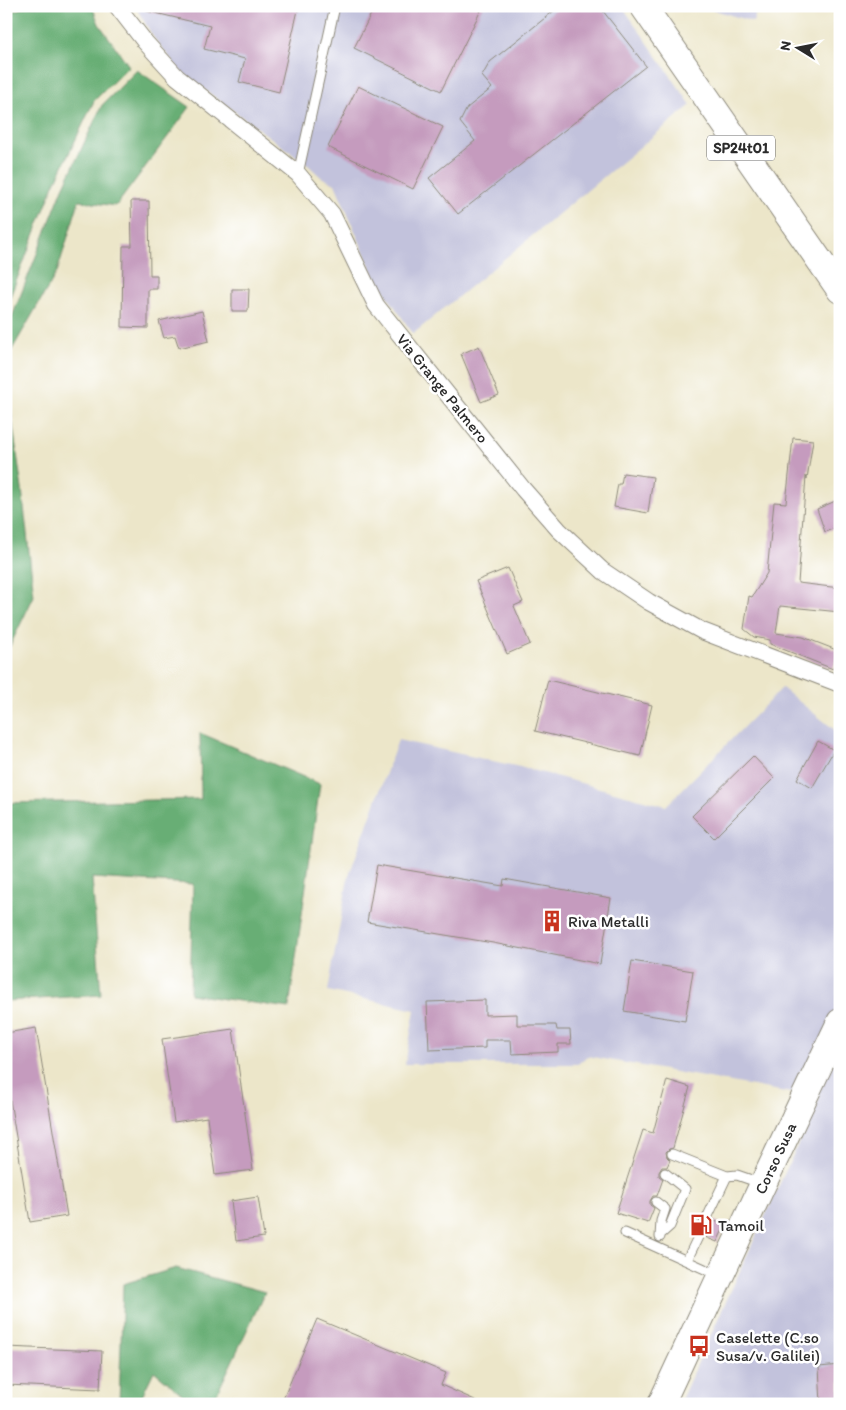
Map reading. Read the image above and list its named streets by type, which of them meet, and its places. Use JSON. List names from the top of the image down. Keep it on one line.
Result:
{"streets":{"main road":["SP24t01","Corso Susa"],"street":["Via Grange Palmero"]},"places":{"building":["Riva Metalli"],"fuel station":["Tamoil"],"bus stop":["Caselette (C.so Susa/v. Galilei)"]},"north":"left"}
